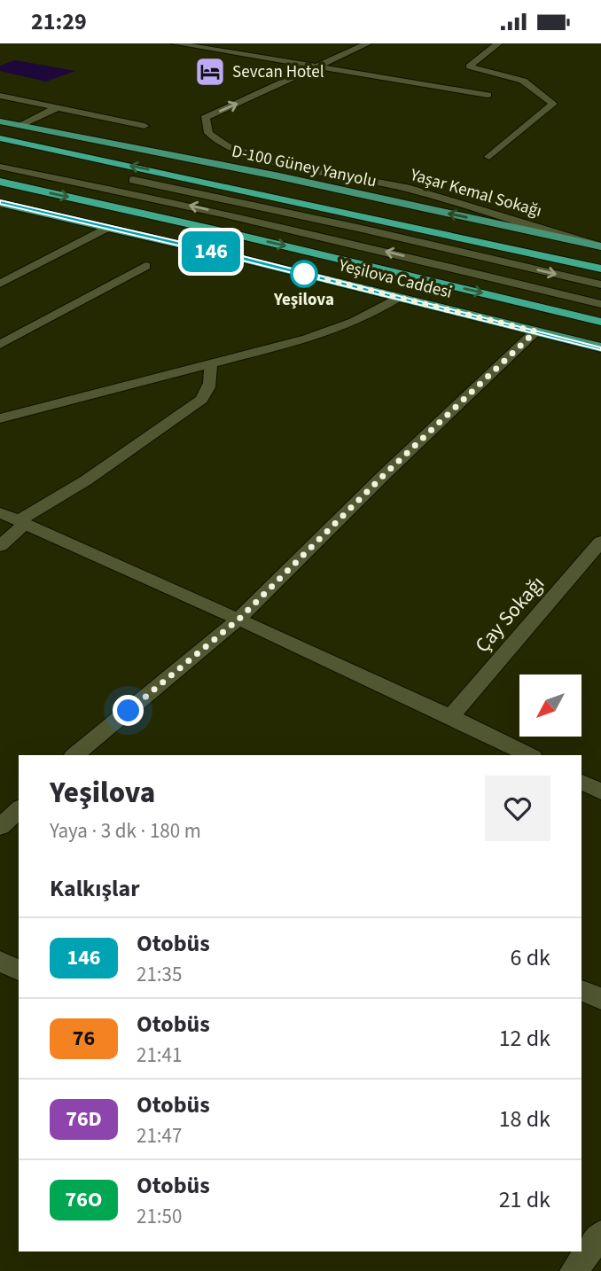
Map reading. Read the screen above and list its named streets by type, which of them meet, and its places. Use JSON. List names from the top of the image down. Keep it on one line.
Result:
{"streets":{"main road":["D-100 Güney Yanyolu","Yeşilova Caddesi"],"street":["Yaşar Kemal Sokağı","Çay Sokağı"]},"crossings":[["D-100 Güney Yanyolu","Yaşar Kemal Sokağı"]],"one_way":["D-100 Güney Yanyolu"],"places":{"hotel":["Sevcan Hotel"],"other":["Yeşilova"]},"lines":["bus line 146"],"north":"bottom left","page":{"status":"21:29","on_map":"146","heading":[["Yeşilova","Yaya · 3 dk · 180 m"],"Kalkışlar"],"list":[{"mark":"146","name":"Otobüs","note":"21:35","value":"6 dk"},{"mark":"76","name":"Otobüs","note":"21:41","value":"12 dk"},{"mark":"76D","name":"Otobüs","note":"21:47","value":"18 dk"},{"mark":"76O","name":"Otobüs","note":"21:50","value":"21 dk"}]}}
